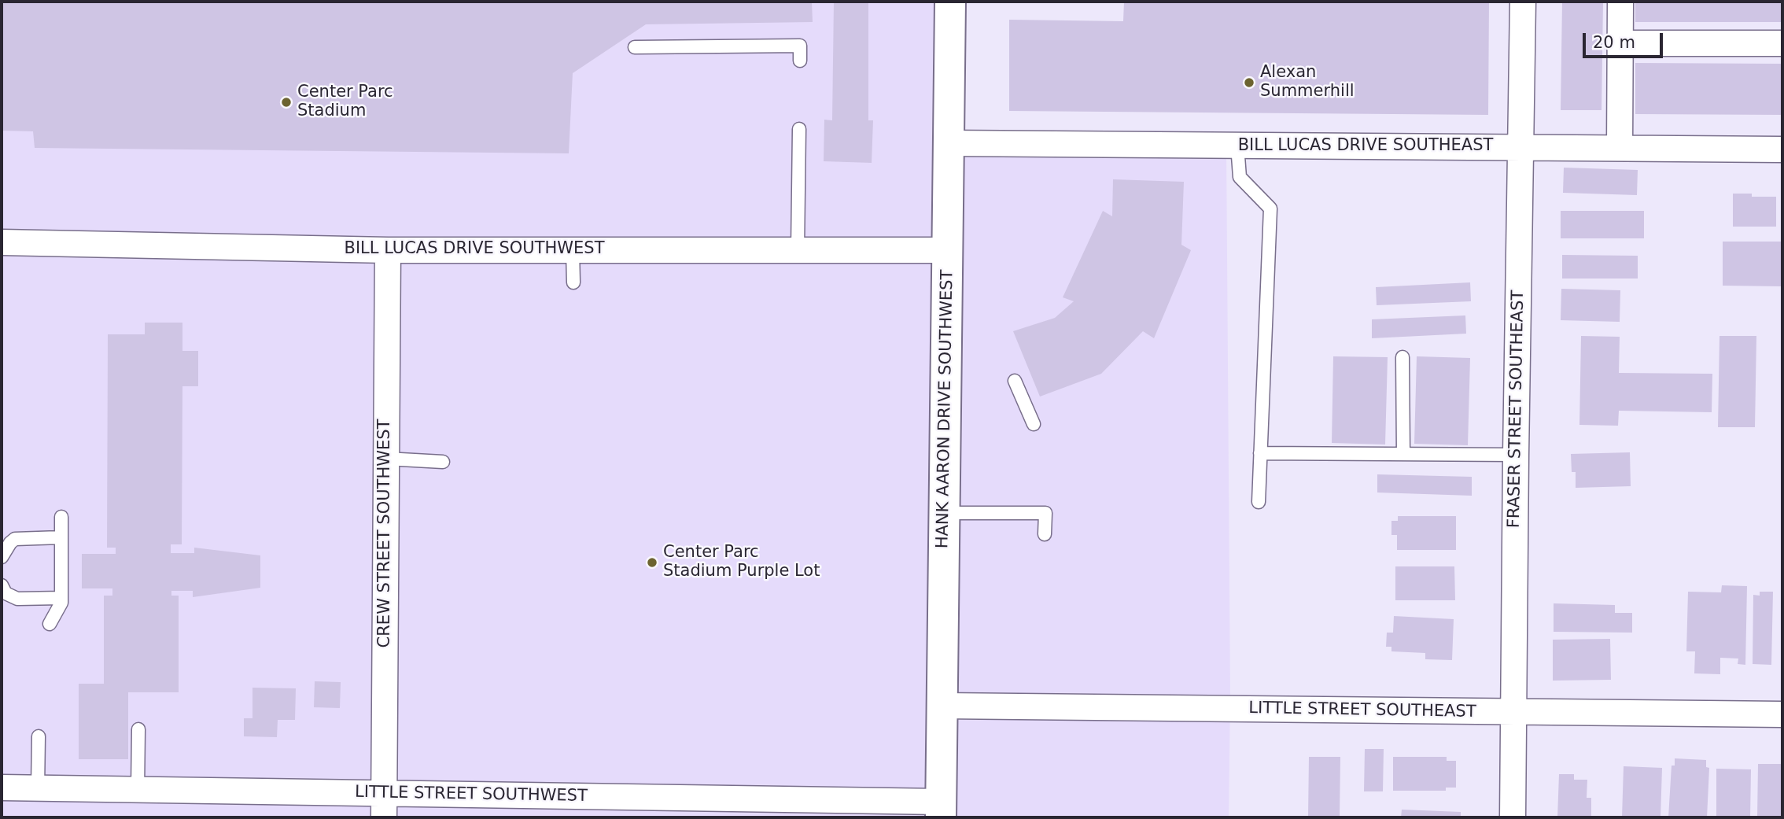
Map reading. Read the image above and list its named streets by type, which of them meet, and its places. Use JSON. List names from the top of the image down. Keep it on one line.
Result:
{"streets":{"main road":["HANK AARON DRIVE SOUTHWEST"],"street":["BILL LUCAS DRIVE SOUTHEAST","BILL LUCAS DRIVE SOUTHWEST","FRASER STREET SOUTHEAST","CREW STREET SOUTHWEST","LITTLE STREET SOUTHEAST","LITTLE STREET SOUTHWEST"]},"crossings":[["BILL LUCAS DRIVE SOUTHEAST","HANK AARON DRIVE SOUTHWEST"],["BILL LUCAS DRIVE SOUTHEAST","FRASER STREET SOUTHEAST"],["BILL LUCAS DRIVE SOUTHWEST","HANK AARON DRIVE SOUTHWEST"],["BILL LUCAS DRIVE SOUTHWEST","CREW STREET SOUTHWEST"],["HANK AARON DRIVE SOUTHWEST","LITTLE STREET SOUTHEAST"],["HANK AARON DRIVE SOUTHWEST","LITTLE STREET SOUTHWEST"],["FRASER STREET SOUTHEAST","LITTLE STREET SOUTHEAST"],["CREW STREET SOUTHWEST","LITTLE STREET SOUTHWEST"]],"places":["Alexan Summerhill","Center Parc Stadium","Center Parc Stadium Purple Lot"],"scale_bar":"20 m"}
